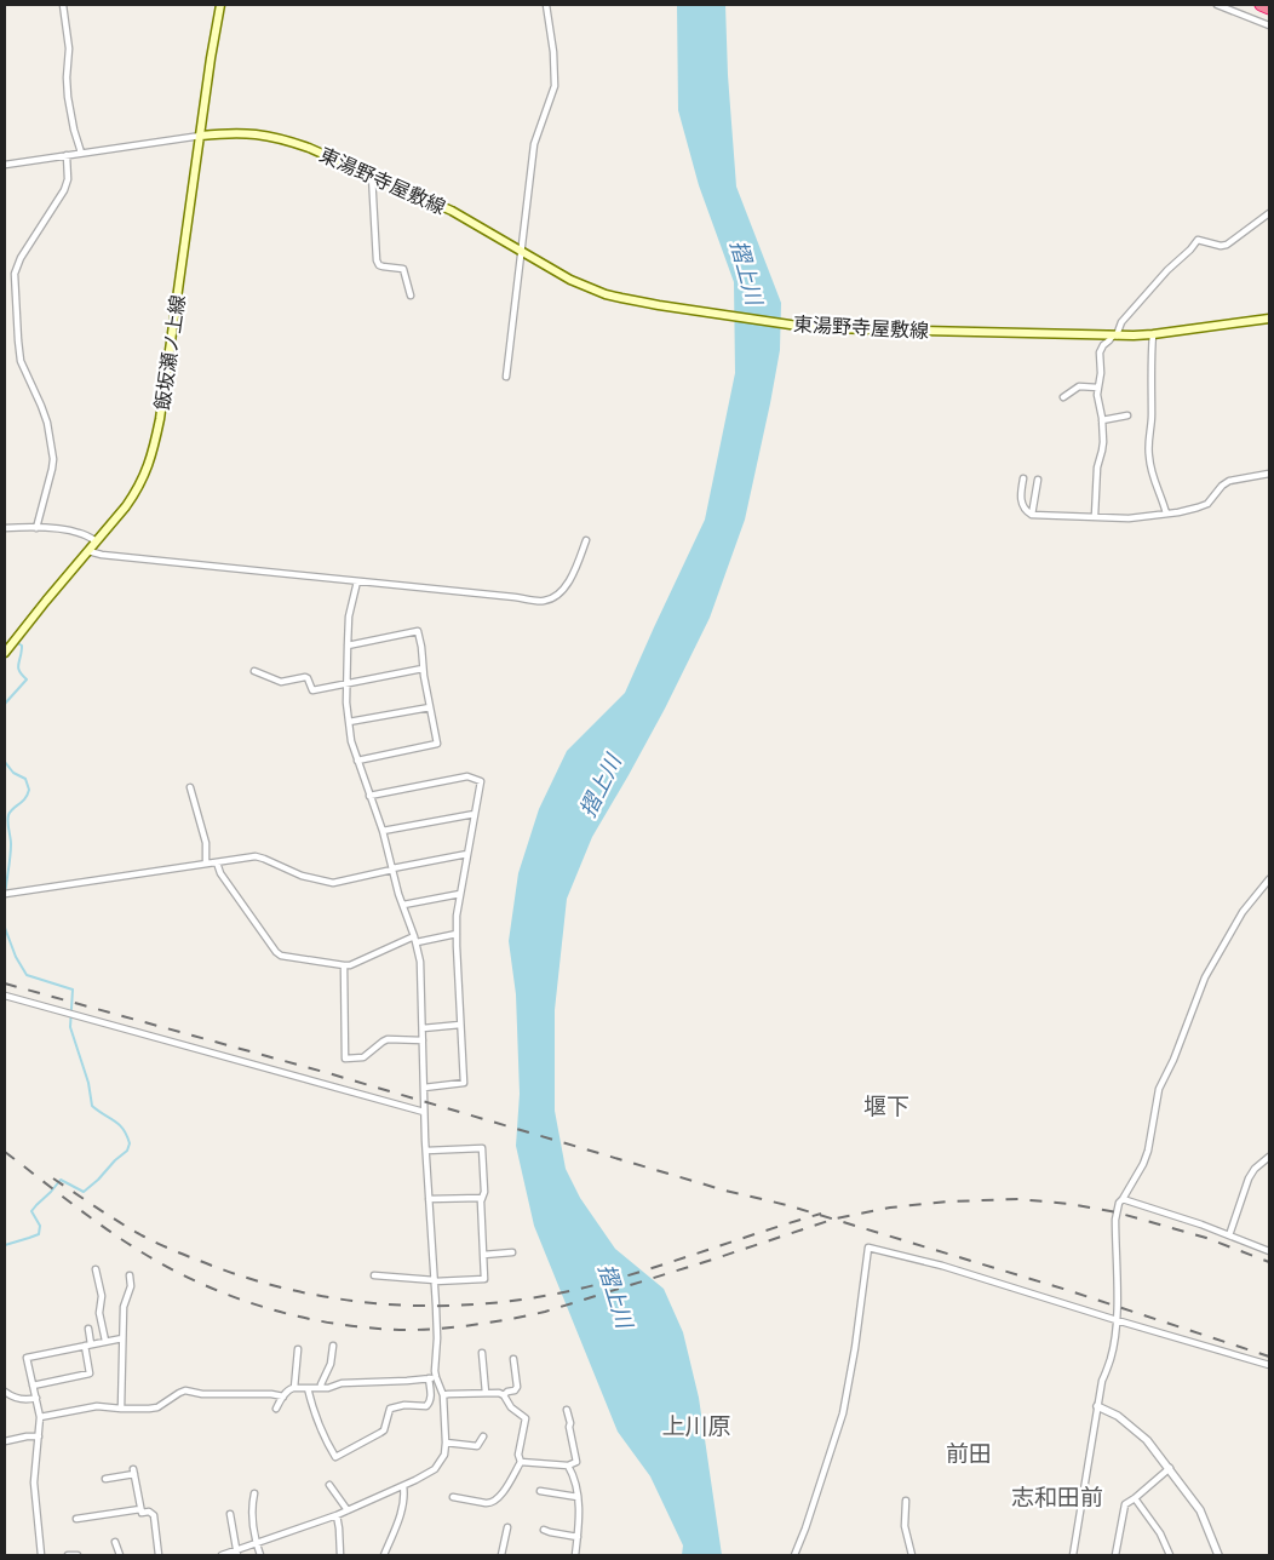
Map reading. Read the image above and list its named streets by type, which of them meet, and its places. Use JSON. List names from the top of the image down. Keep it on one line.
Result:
{"streets":{"main road":["東湯野寺屋敷線","飯坂瀬ノ上線"]},"crossings":[["東湯野寺屋敷線","飯坂瀬ノ上線"]],"districts":["堰下","上川原","前田","志和田前"],"water":["摺上川"]}
